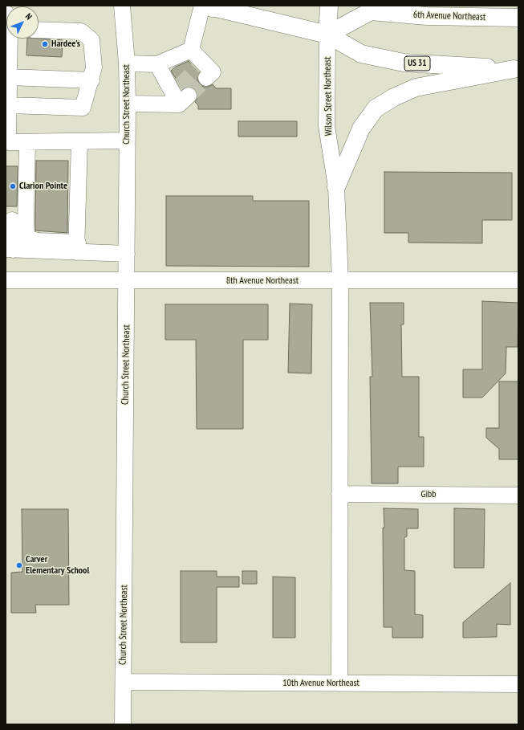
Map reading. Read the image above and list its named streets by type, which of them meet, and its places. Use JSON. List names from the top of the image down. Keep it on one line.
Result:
{"streets":{"main road":["6th Avenue Northeast","US 31","Wilson Street Northeast"],"street":["Church Street Northeast","8th Avenue Northeast","Gibb","10th Avenue Northeast"]},"crossings":[["6th Avenue Northeast","US 31"],["6th Avenue Northeast","Wilson Street Northeast"],["US 31","Wilson Street Northeast"],["Wilson Street Northeast","8th Avenue Northeast"],["Wilson Street Northeast","Gibb"],["Wilson Street Northeast","10th Avenue Northeast"],["Church Street Northeast","8th Avenue Northeast"],["Church Street Northeast","10th Avenue Northeast"]],"places":["Hardee's","Clarion Pointe","Carver Elementary School"],"north":"top right"}
